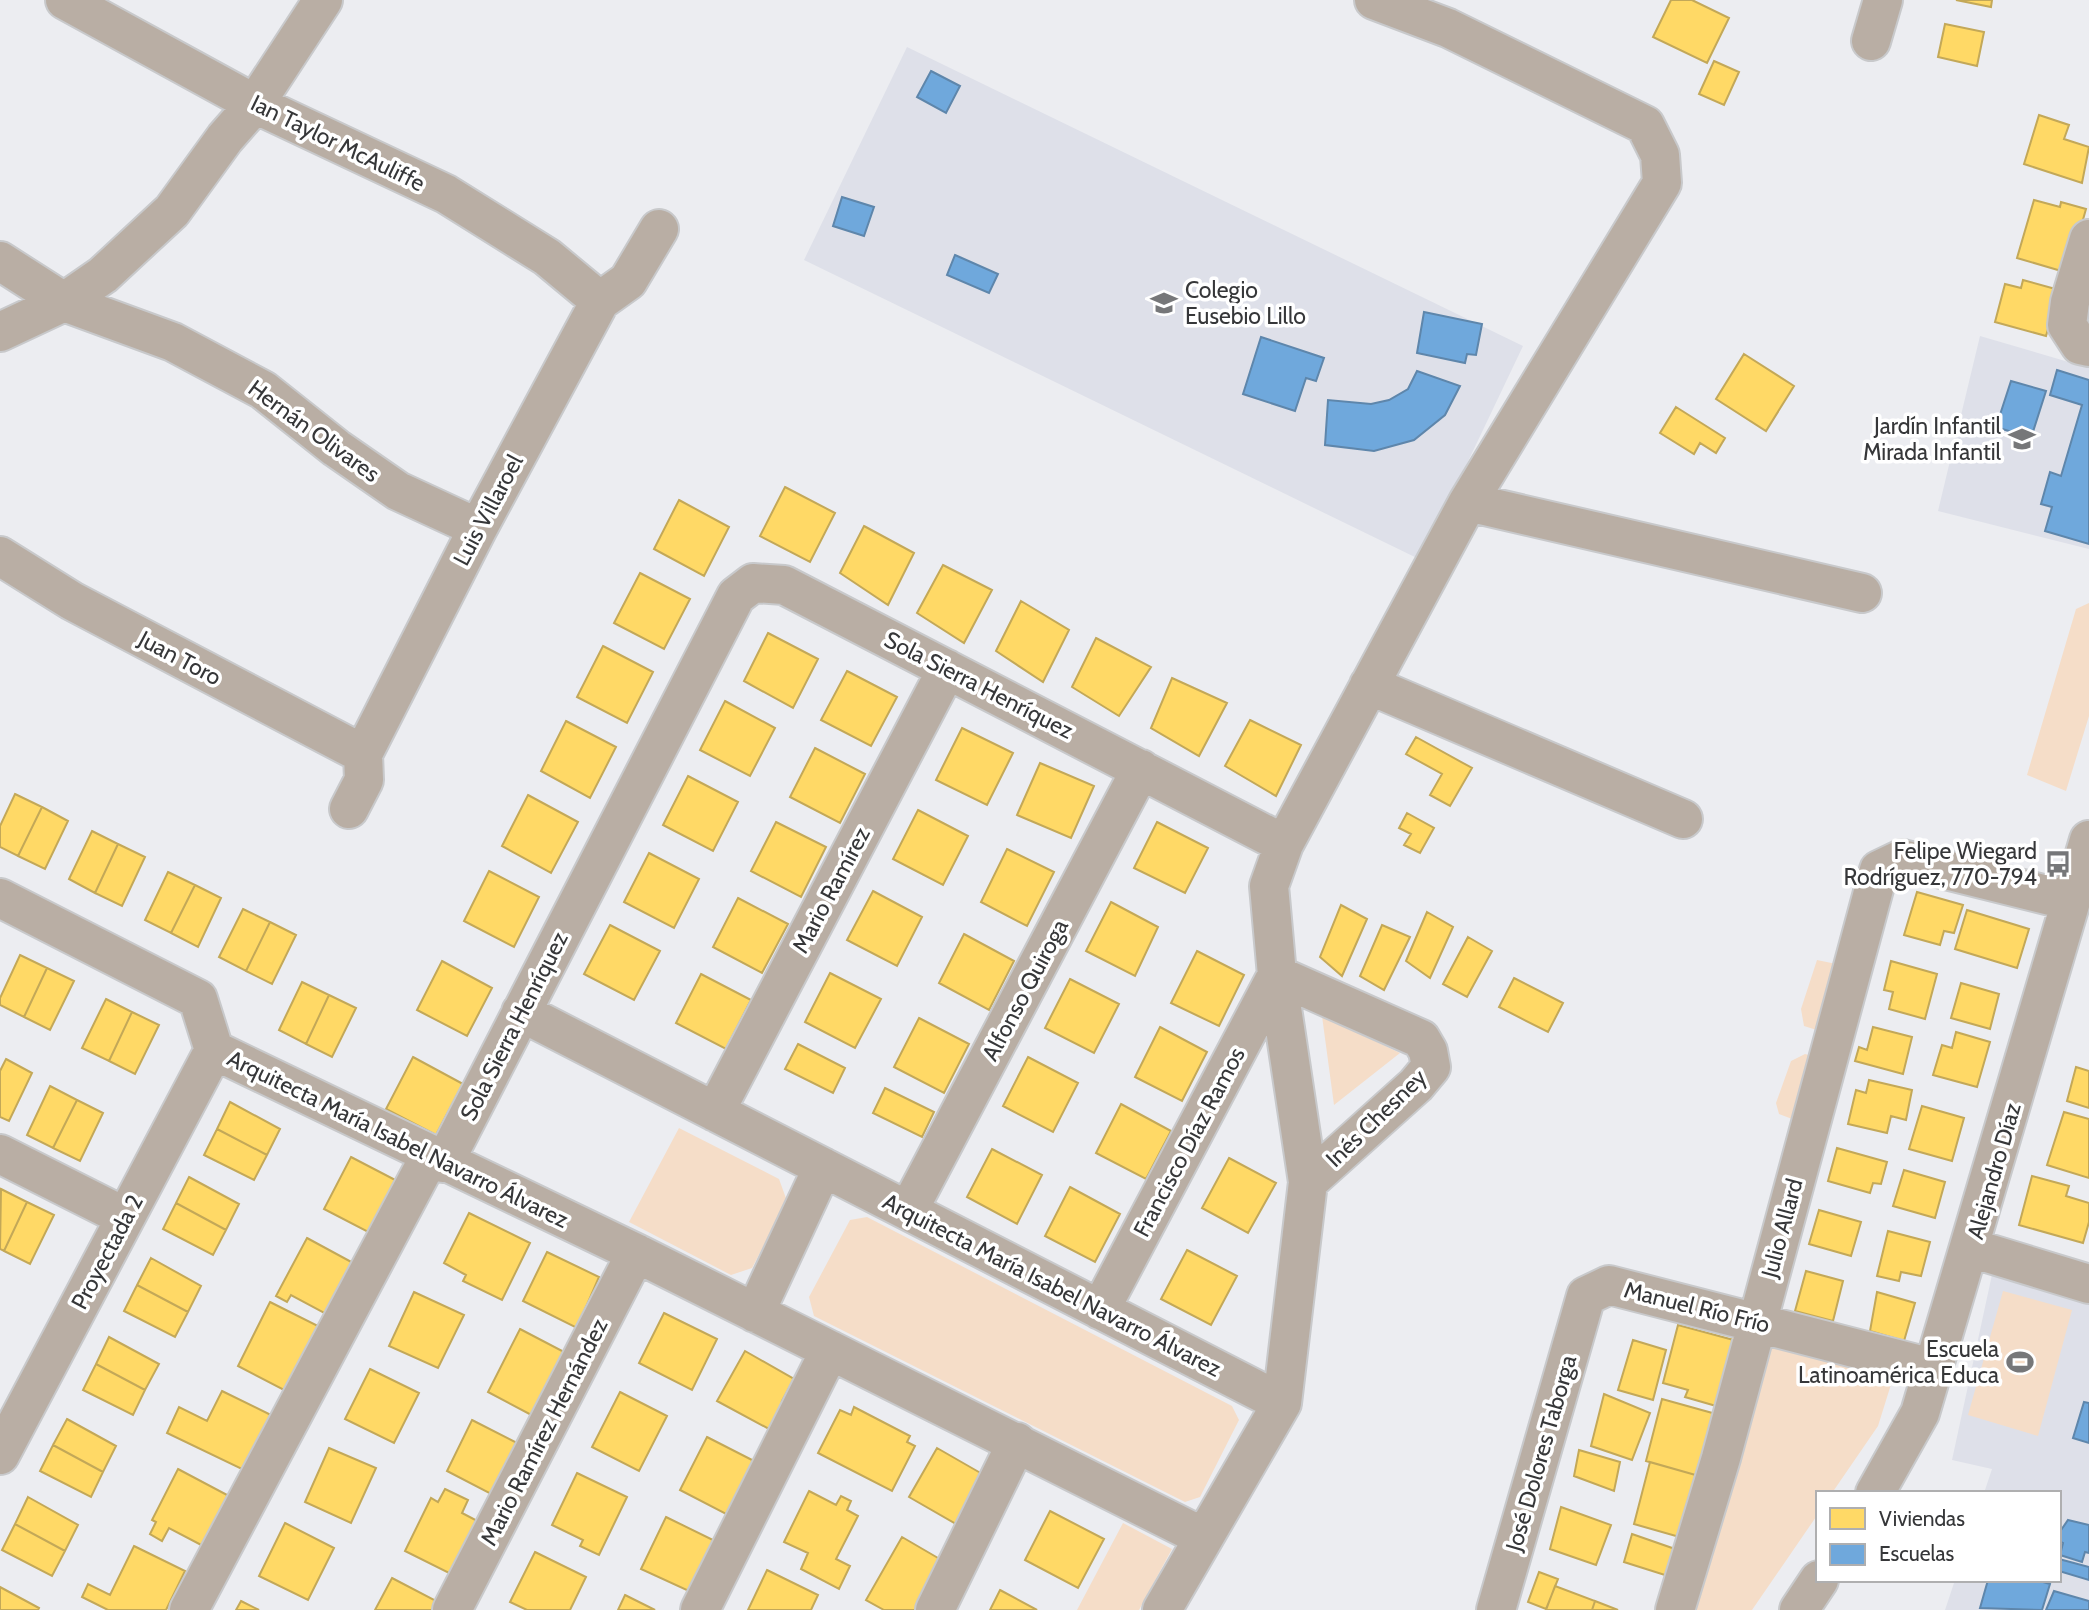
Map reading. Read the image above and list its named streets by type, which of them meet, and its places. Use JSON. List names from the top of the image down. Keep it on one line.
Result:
{"streets":{"street":["Ian Taylor McAuliffe","Hernán Olivares","Luis Villaroel","Juan Toro","Sola Sierra Henríquez","Mario Ramírez","Alfonso Quiroga","Inés Chesney","Arquitecta María Isabel Navarro Álvarez","Francisco Díaz Ramos","Alejandro Díaz","Julio Allard","Proyectada 2","Manuel Río Frío","Mario Ramírez Hernández","José Dolores Taborga"]},"crossings":[["Ian Taylor McAuliffe","Luis Villaroel"],["Hernán Olivares","Luis Villaroel"],["Luis Villaroel","Juan Toro"],["Sola Sierra Henríquez","Mario Ramírez"],["Sola Sierra Henríquez","Alfonso Quiroga"],["Sola Sierra Henríquez","Arquitecta María Isabel Navarro Álvarez"],["Mario Ramírez","Arquitecta María Isabel Navarro Álvarez"],["Alfonso Quiroga","Arquitecta María Isabel Navarro Álvarez"],["Inés Chesney","Francisco Díaz Ramos"],["Arquitecta María Isabel Navarro Álvarez","Francisco Díaz Ramos"],["Arquitecta María Isabel Navarro Álvarez","Proyectada 2"],["Arquitecta María Isabel Navarro Álvarez","Mario Ramírez Hernández"],["Alejandro Díaz","Julio Allard"],["Alejandro Díaz","Manuel Río Frío"],["Julio Allard","Manuel Río Frío"],["Manuel Río Frío","José Dolores Taborga"]],"places":{"school or university":["Colegio Eusebio Lillo","Jardín Infantil Mirada Infantil"],"bus stop":["Felipe Wiegard Rodríguez, 770-794"],"sports":["Escuela Latinoamérica Educa"]},"legend":["Viviendas","Escuelas"]}
